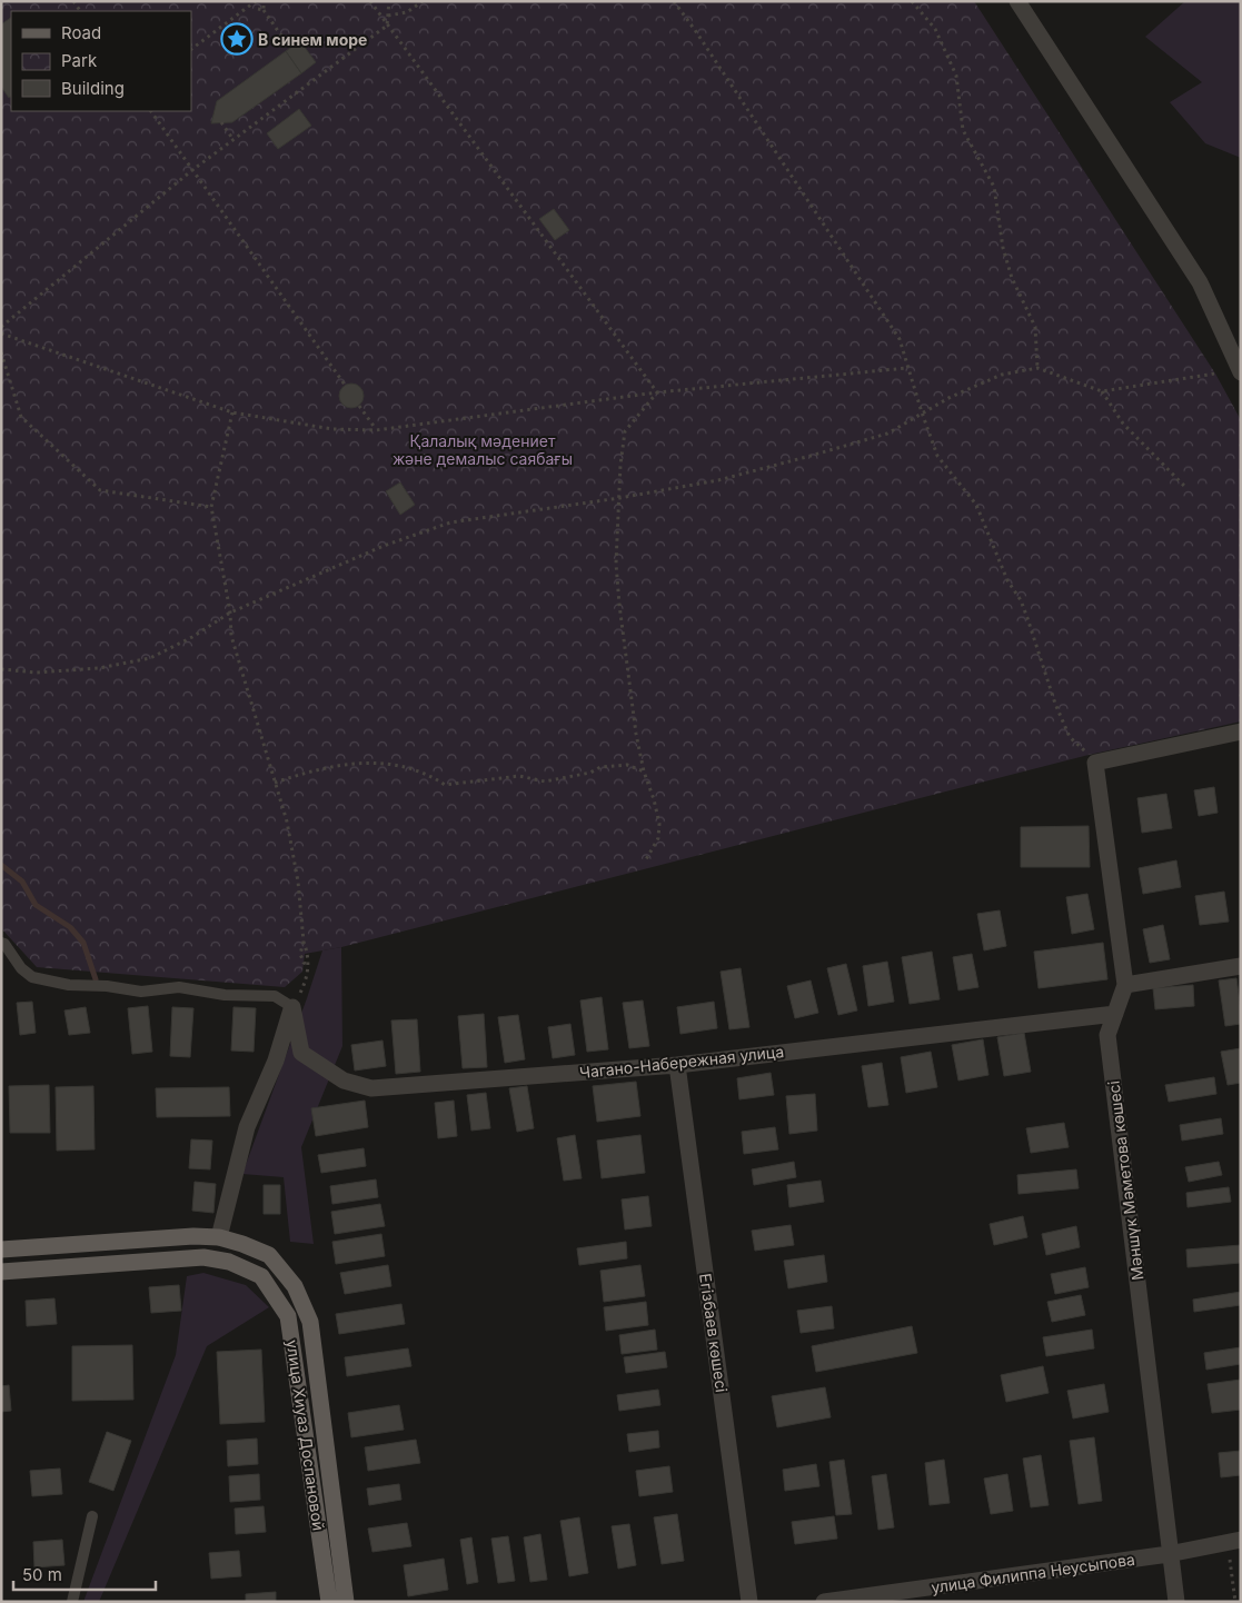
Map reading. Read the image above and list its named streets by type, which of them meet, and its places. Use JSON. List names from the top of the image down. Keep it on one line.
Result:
{"streets":{"main road":["улица Хиуаз Доспановой"],"street":["Чагано-Набережная улица","Мәншүк Мәметова көшесі","Егізбаев көшесі","улица Филиппа Неусыпова"]},"crossings":[["Чагано-Набережная улица","Мәншүк Мәметова көшесі"],["Чагано-Набережная улица","Егізбаев көшесі"],["Мәншүк Мәметова көшесі","улица Филиппа Неусыпова"]],"parks":["Қалалық мәдениет және демалыс саябағы"],"places":{"place":["В синем море"]},"legend":["Road","Park","Building"],"scale_bar":"50 m"}
